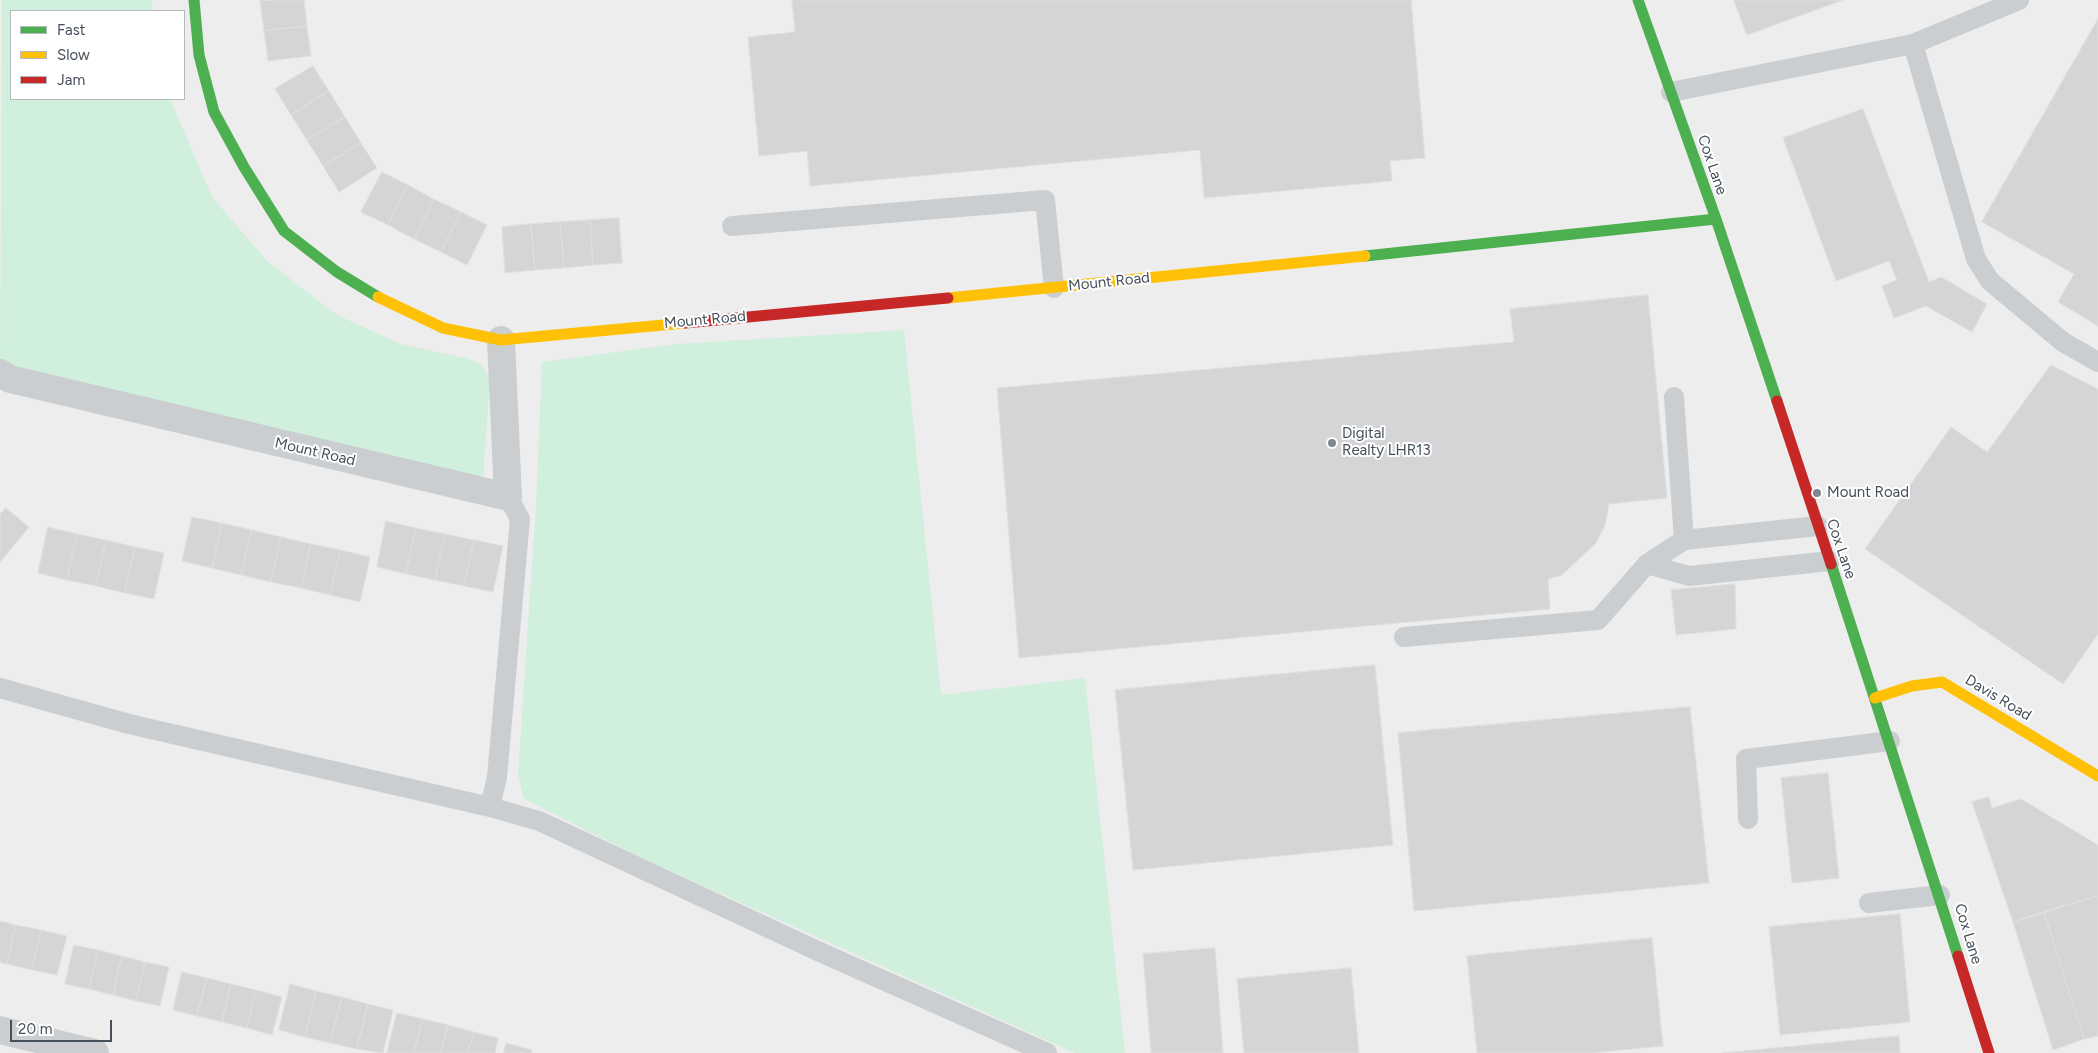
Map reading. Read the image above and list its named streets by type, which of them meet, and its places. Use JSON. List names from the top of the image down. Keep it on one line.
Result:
{"streets":{"street":["Cox Lane","Mount Road","Davis Road"]},"crossings":[["Cox Lane","Mount Road"],["Cox Lane","Davis Road"]],"places":["Digital Realty LHR13","Mount Road"],"legend":["Fast","Slow","Jam"],"scale_bar":"20 m"}
